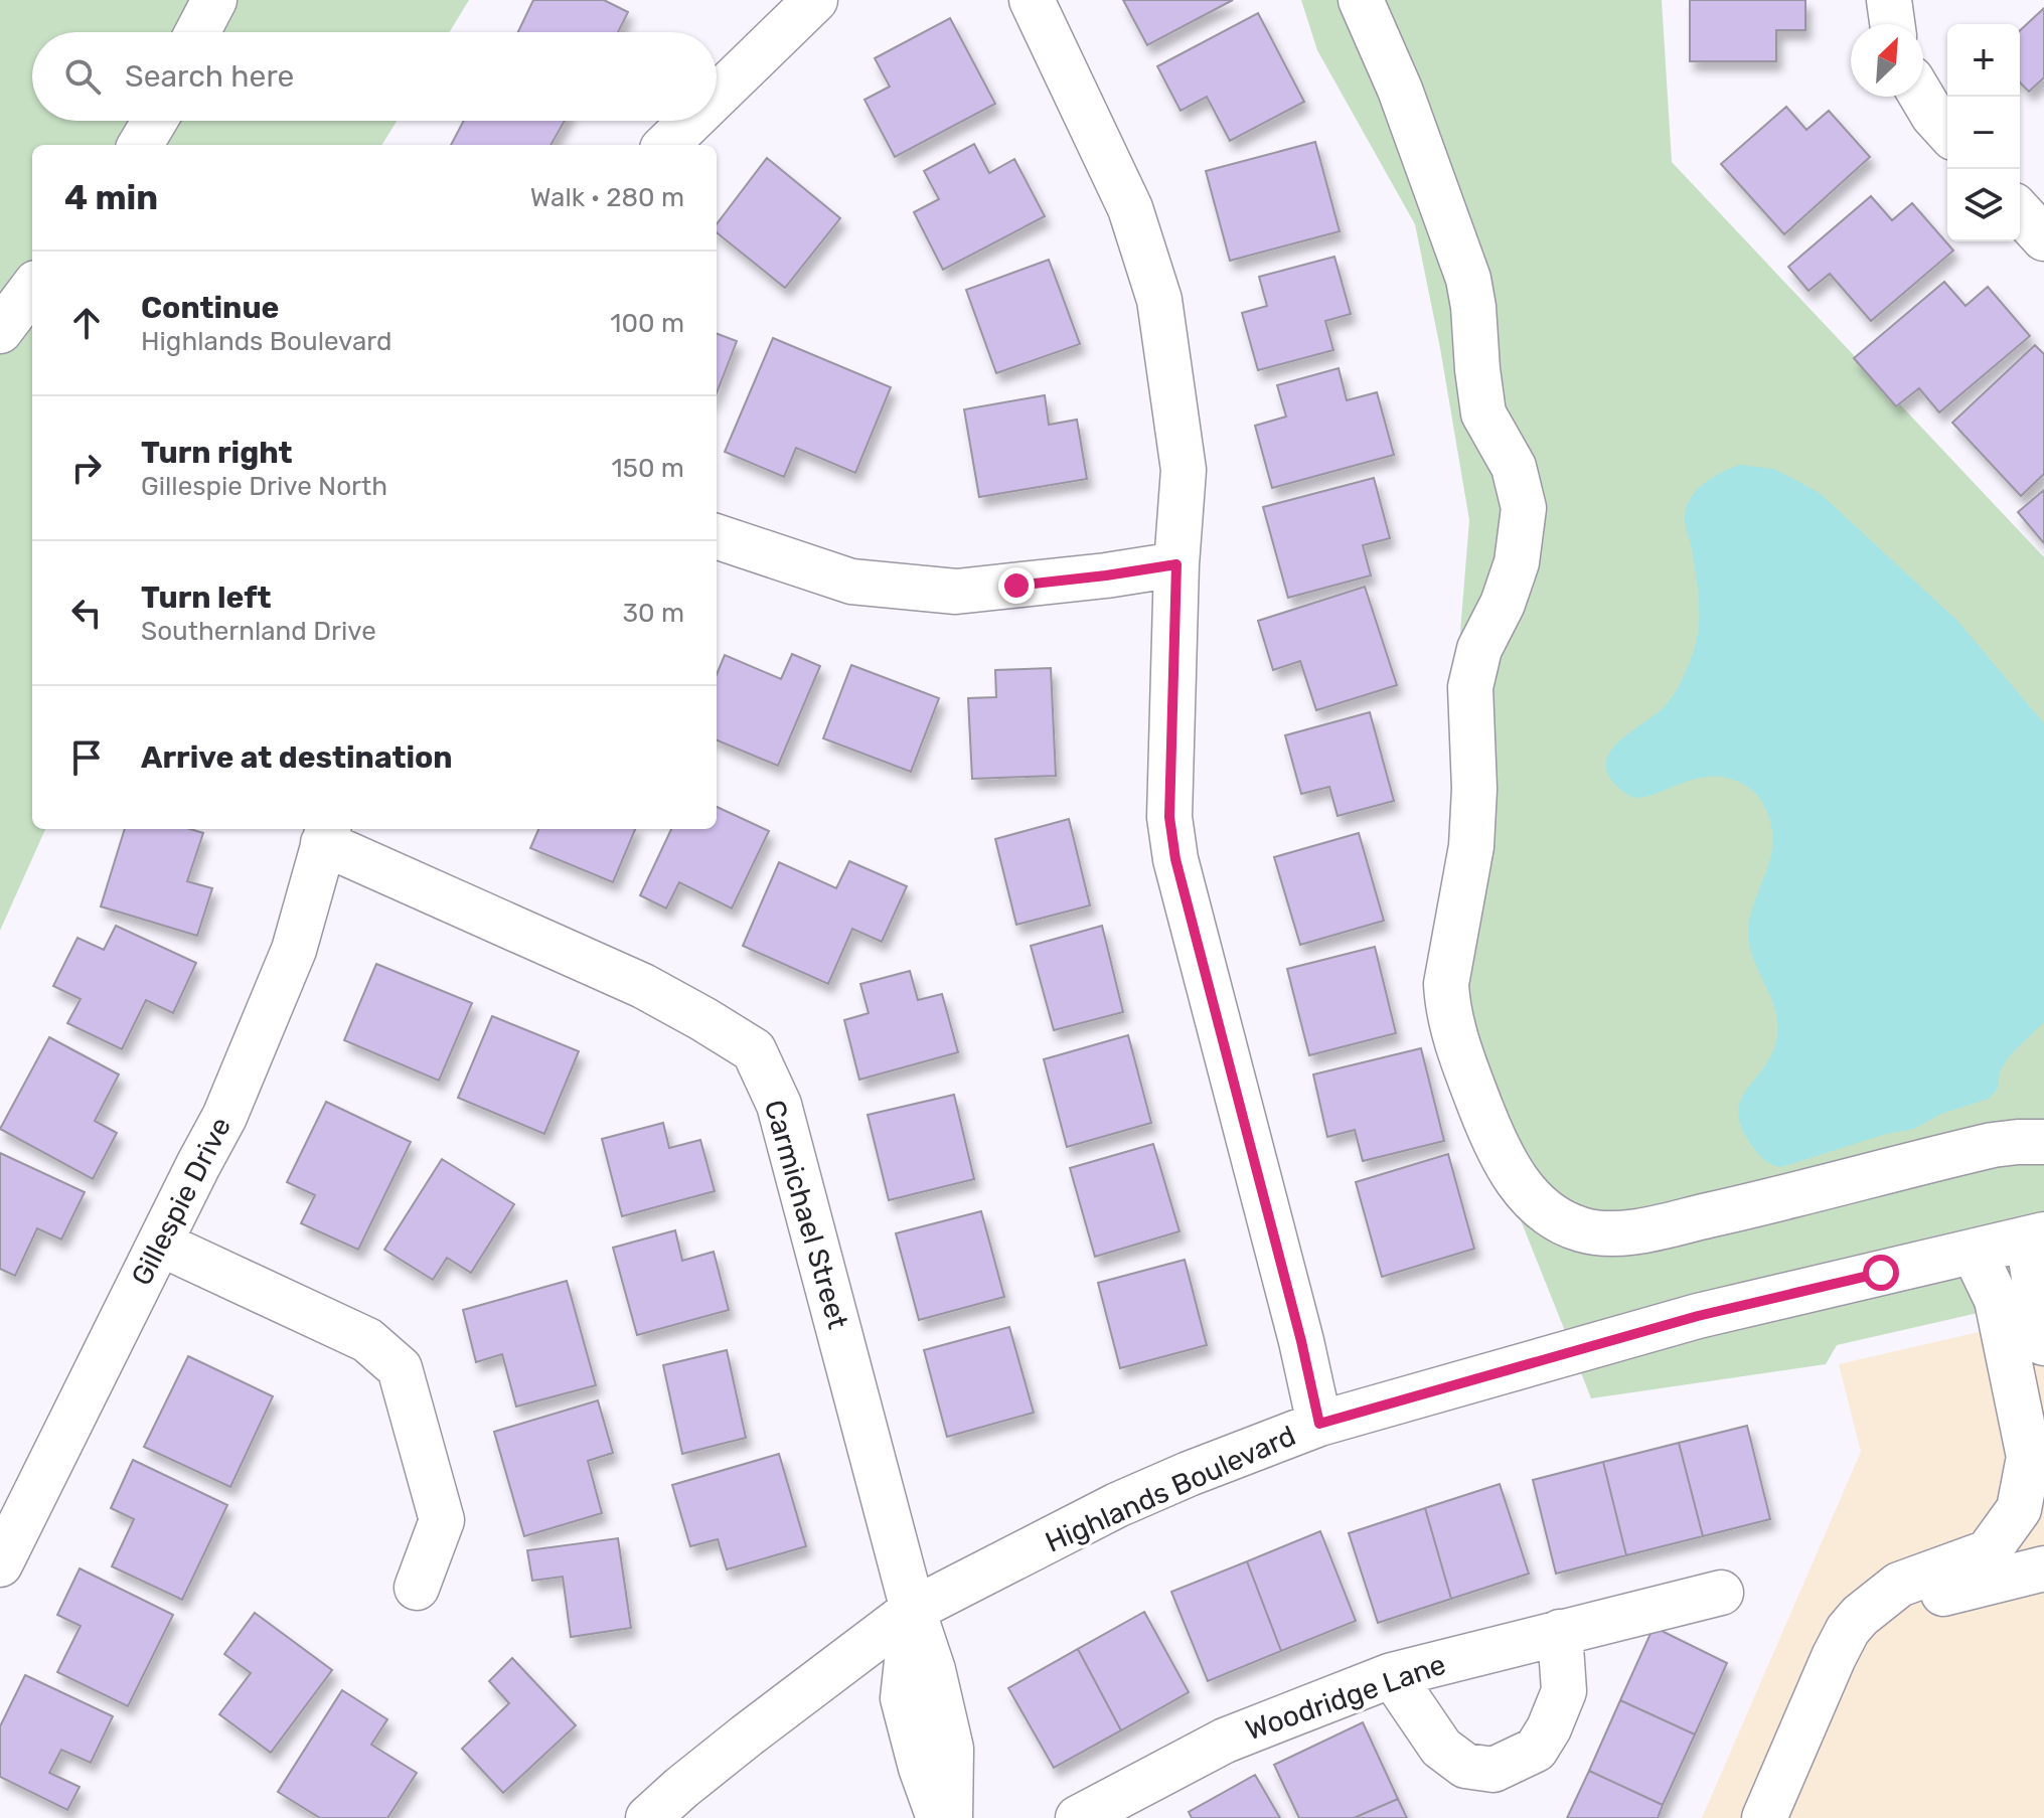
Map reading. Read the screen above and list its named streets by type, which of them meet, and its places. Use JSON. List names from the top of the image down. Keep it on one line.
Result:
{"streets":{"street":["Gillespie Drive","Carmichael Street","Highlands Boulevard","Woodridge Lane"]},"crossings":[["Gillespie Drive","Carmichael Street"],["Carmichael Street","Highlands Boulevard"]],"north":"top right","page":{"map_buttons":["+","−"],"search":"Search here","heading":["4 min","Walk · 280 m"],"list":[["Continue","Highlands Boulevard","100 m"],["Turn right","Gillespie Drive North","150 m"],["Turn left","Southernland Drive","30 m"],"Arrive at destination"]}}
